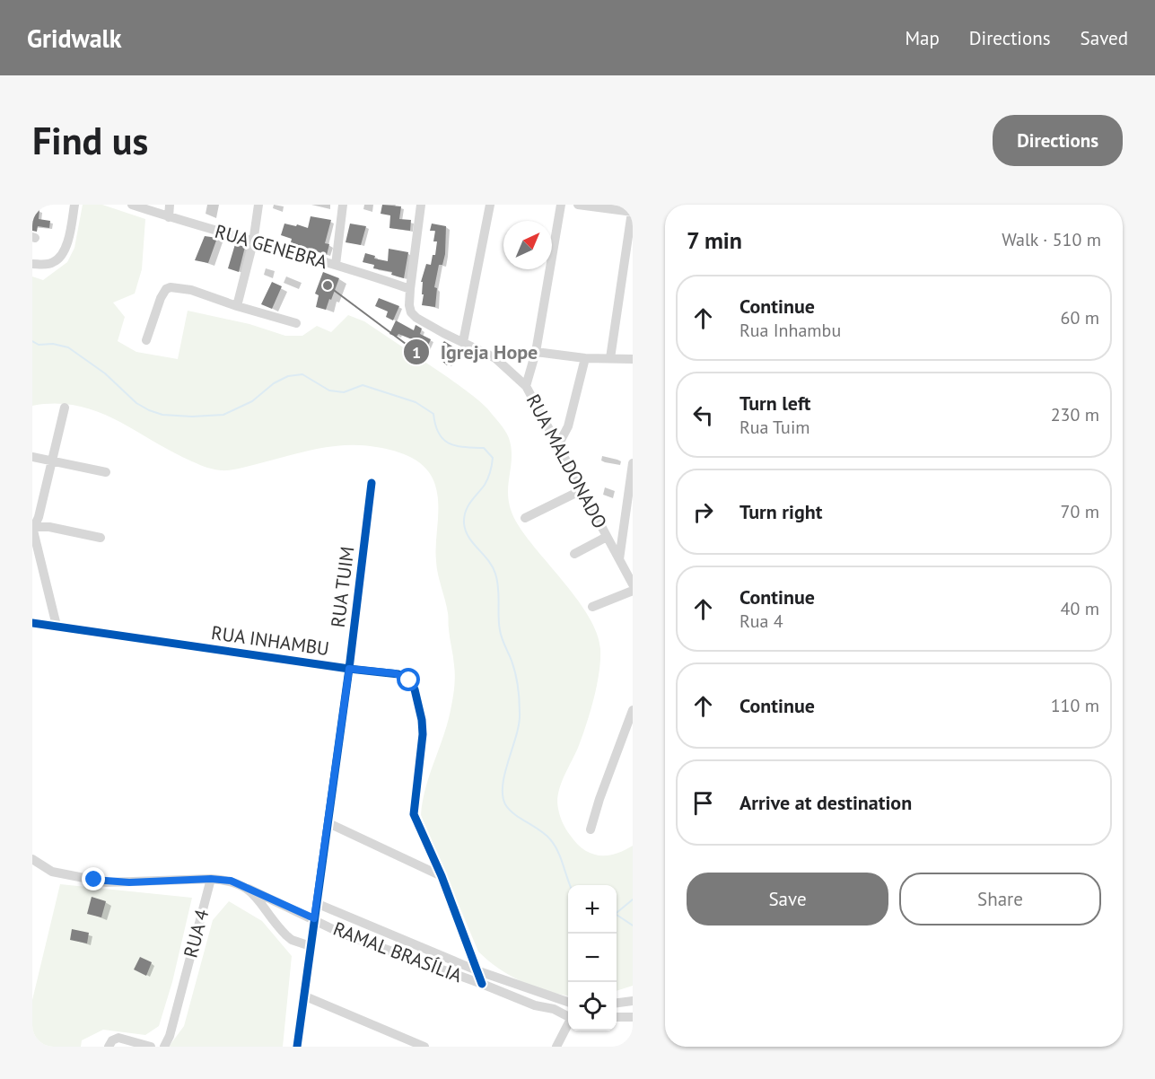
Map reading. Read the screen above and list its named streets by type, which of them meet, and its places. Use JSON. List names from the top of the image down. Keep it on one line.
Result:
{"streets":{"street":["RUA GENEBRA","RUA MALDONADO","RUA TUIM","RUA INHAMBU","RUA 4","RAMAL BRASÍLIA"]},"crossings":[["RUA GENEBRA","RUA MALDONADO"],["RUA TUIM","RUA INHAMBU"],["RUA TUIM","RAMAL BRASÍLIA"],["RUA INHAMBU","RAMAL BRASÍLIA"]],"places":["Igreja Hope"],"north":"top right","page":{"header":"Gridwalk","nav":["Map","Directions","Saved"],"buttons":["Directions",["Save","Share"]],"title":"Find us","heading":["7 min","Walk · 510 m"],"list":[["Continue","Rua Inhambu","60 m"],["Turn left","Rua Tuim","230 m"],["Turn right","70 m"],["Continue","Rua 4","40 m"],["Continue","110 m"],"Arrive at destination"],"map_buttons":["+","−"]}}
